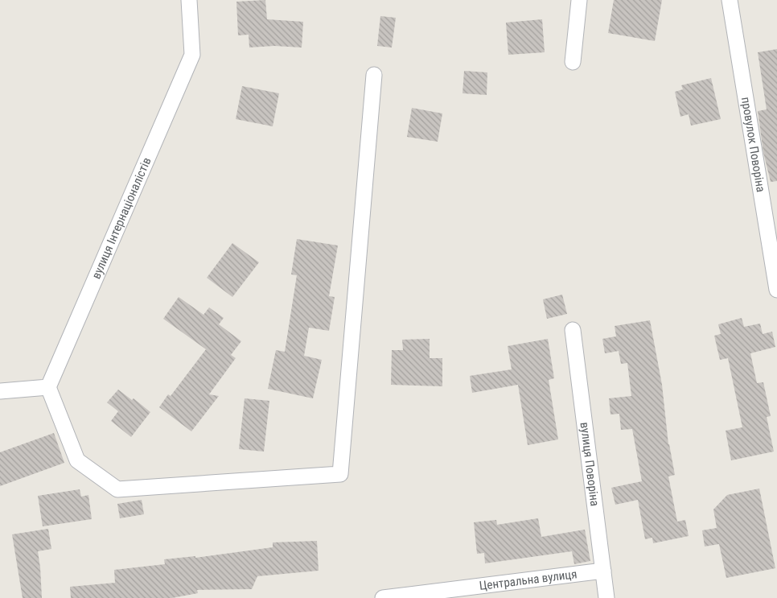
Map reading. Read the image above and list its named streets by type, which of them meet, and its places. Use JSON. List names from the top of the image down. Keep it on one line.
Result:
{"streets":{"street":["провулок Поворіна","вулиця Інтернаціоналістів","вулиця Поворіна","Центральна вулиця"]},"crossings":[["вулиця Поворіна","Центральна вулиця"]]}
